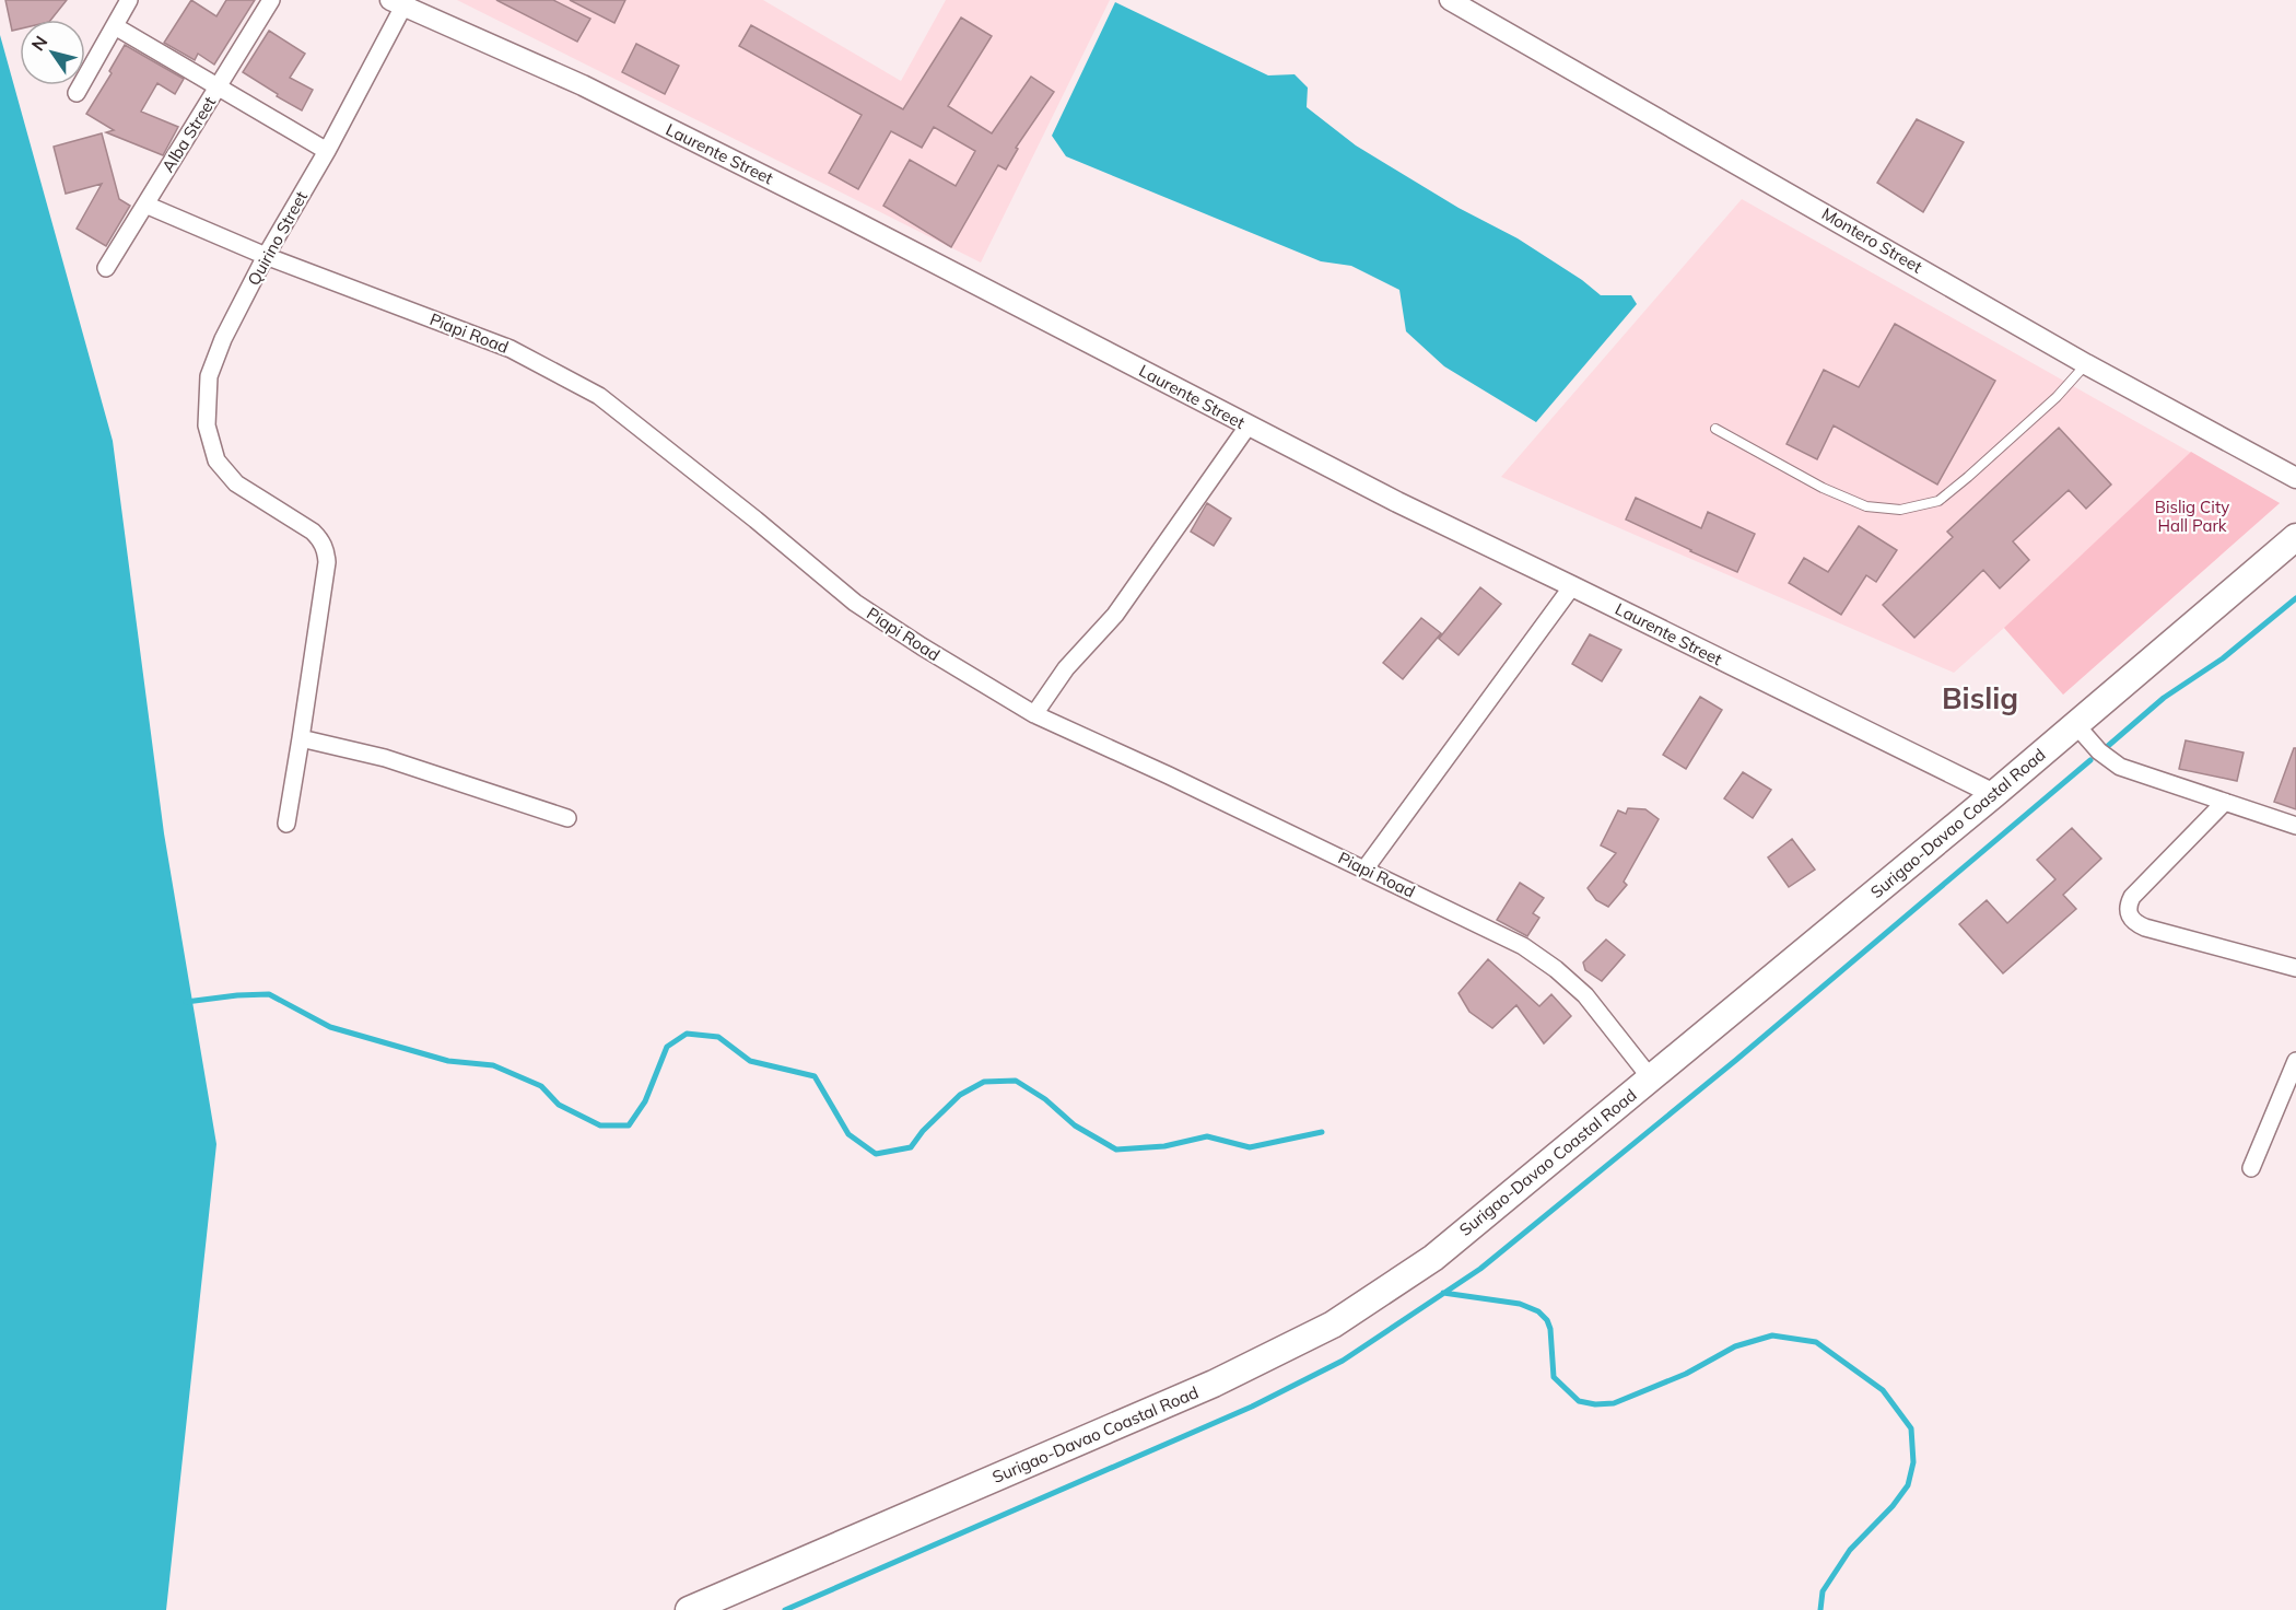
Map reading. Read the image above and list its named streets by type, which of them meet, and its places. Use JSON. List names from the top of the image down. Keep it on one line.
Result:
{"streets":{"highway":["Surigao-Davao Coastal Road"],"street":["Alba Street","Laurente Street","Quirino Street","Montero Street","Piapi Road"]},"crossings":[["Alba Street","Piapi Road"],["Laurente Street","Quirino Street"],["Laurente Street","Surigao-Davao Coastal Road"],["Quirino Street","Piapi Road"],["Piapi Road","Surigao-Davao Coastal Road"]],"districts":["Bislig"],"parks":["Bislig City Hall Park"],"north":"top left"}
